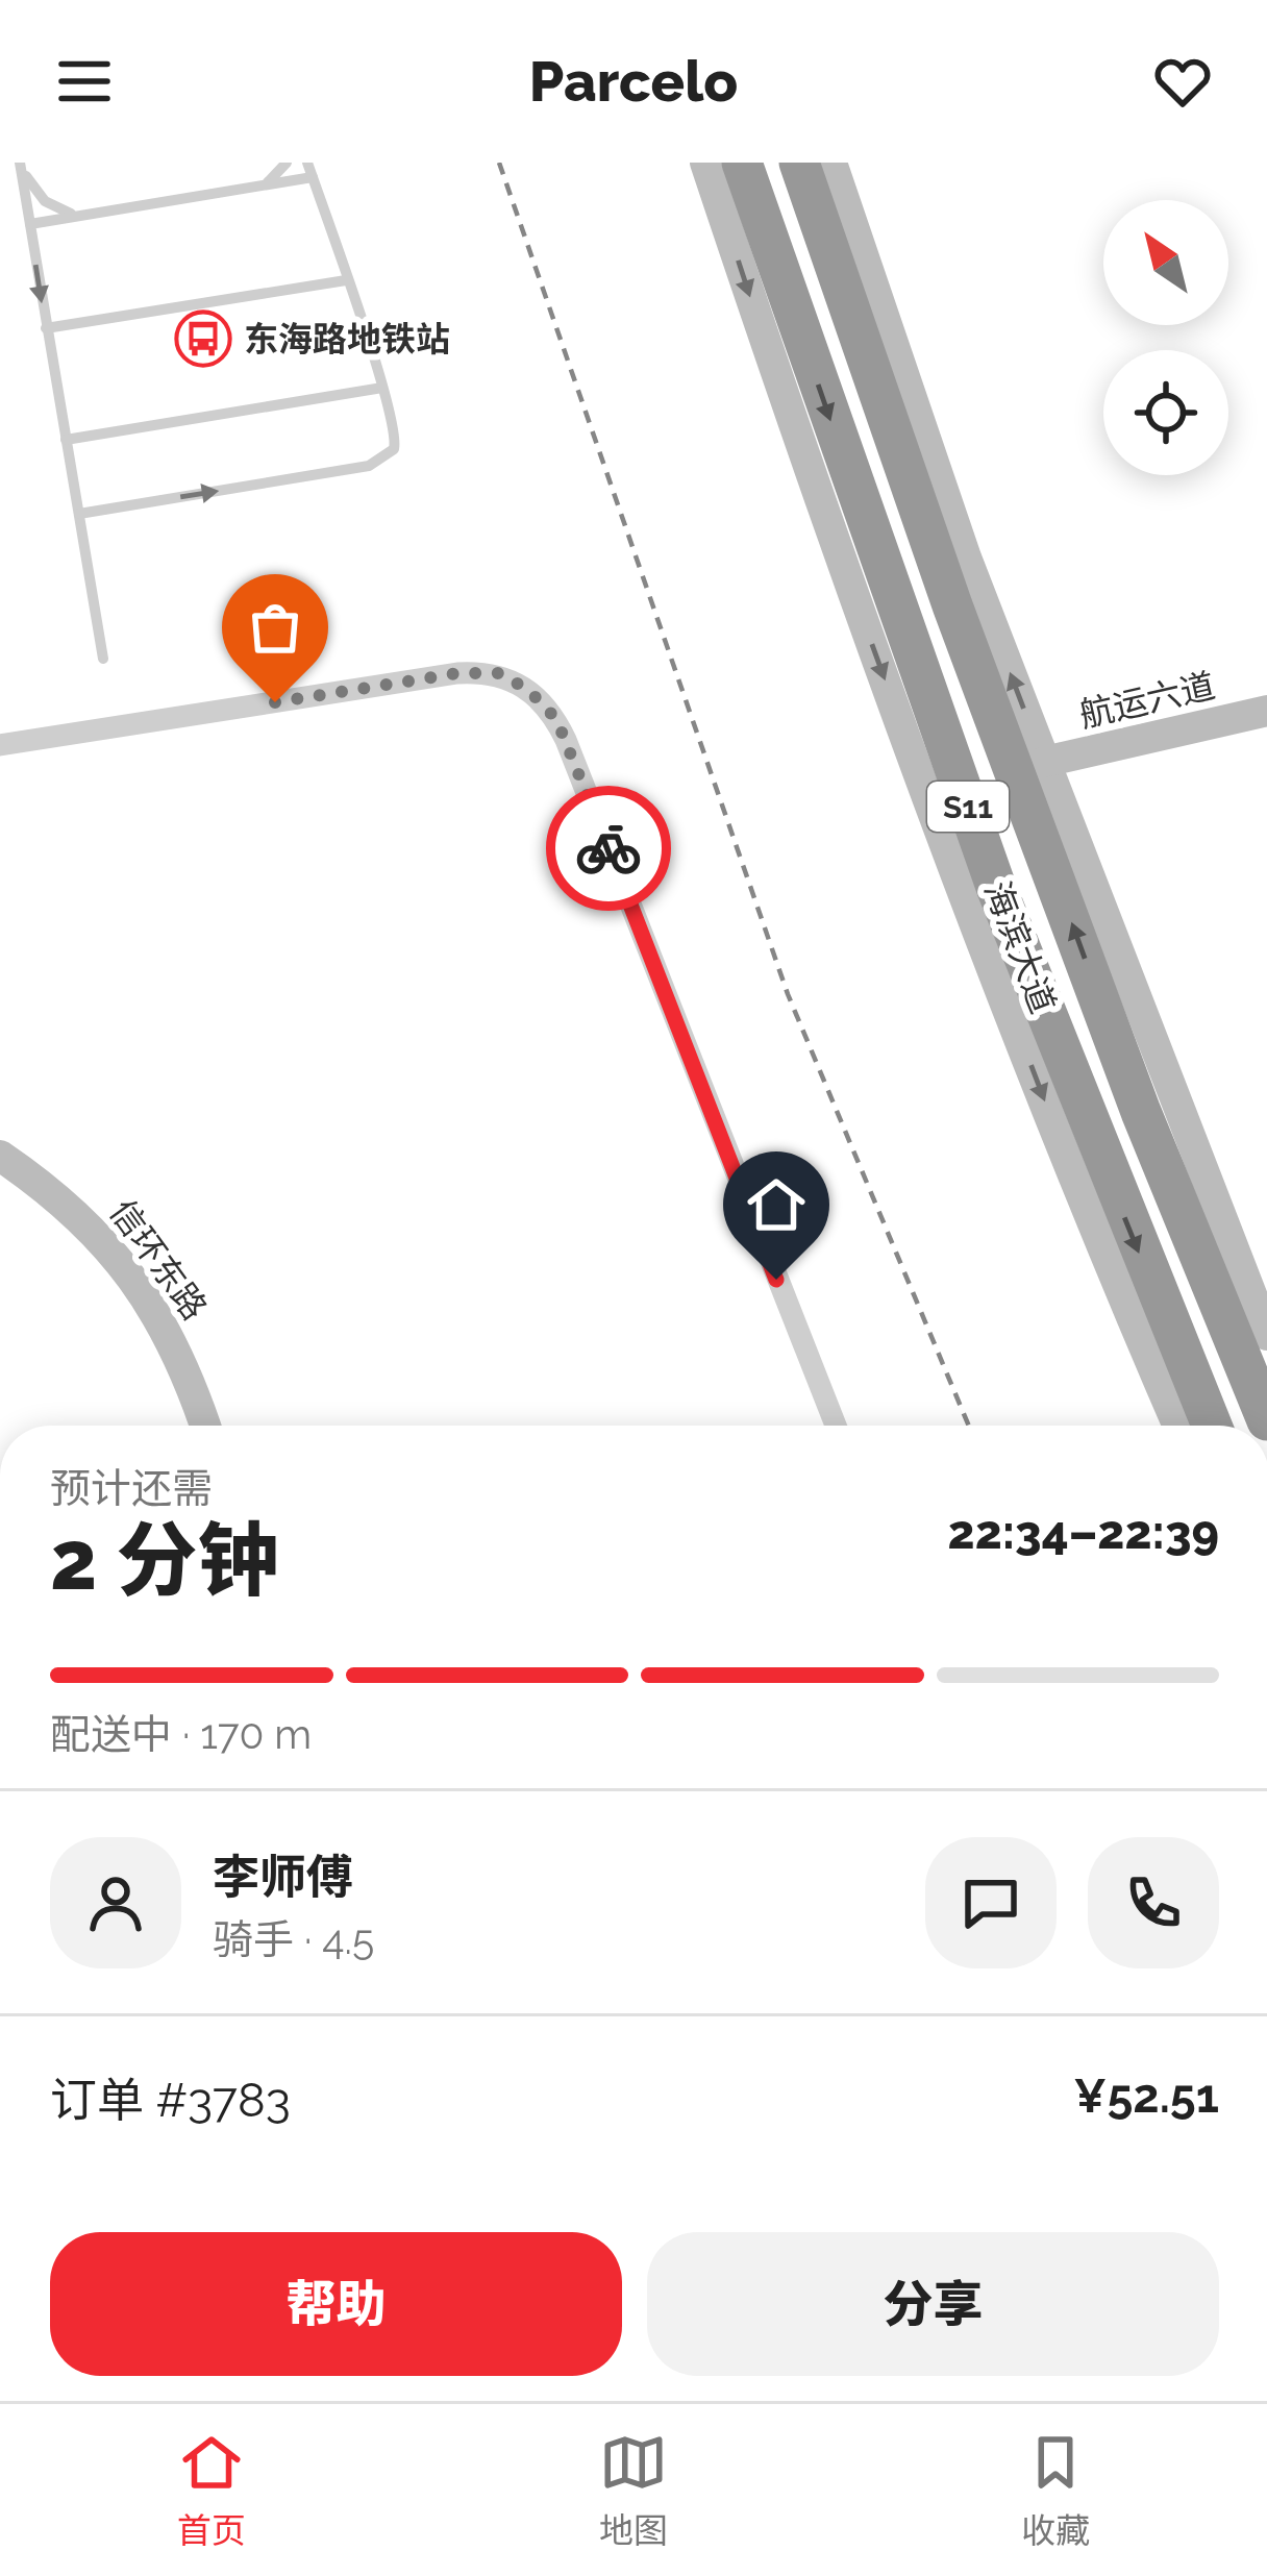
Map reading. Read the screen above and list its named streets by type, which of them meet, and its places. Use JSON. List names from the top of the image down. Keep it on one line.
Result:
{"streets":{"highway":["S11","海滨大道"],"main road":["航运六道","信环东路"]},"places":{"bus stop":["东海路地铁站"]},"north":"top left","page":{"header":"Parcelo","heading":["2 分钟","预计还需","22:34–22:39"],"panel":["李师傅","骑手 · 4.5","订单 #3783","¥52.51"],"bar":"配送中 · 170 m","buttons":["帮助","分享"],"tabs":["首页","地图","收藏"]}}
